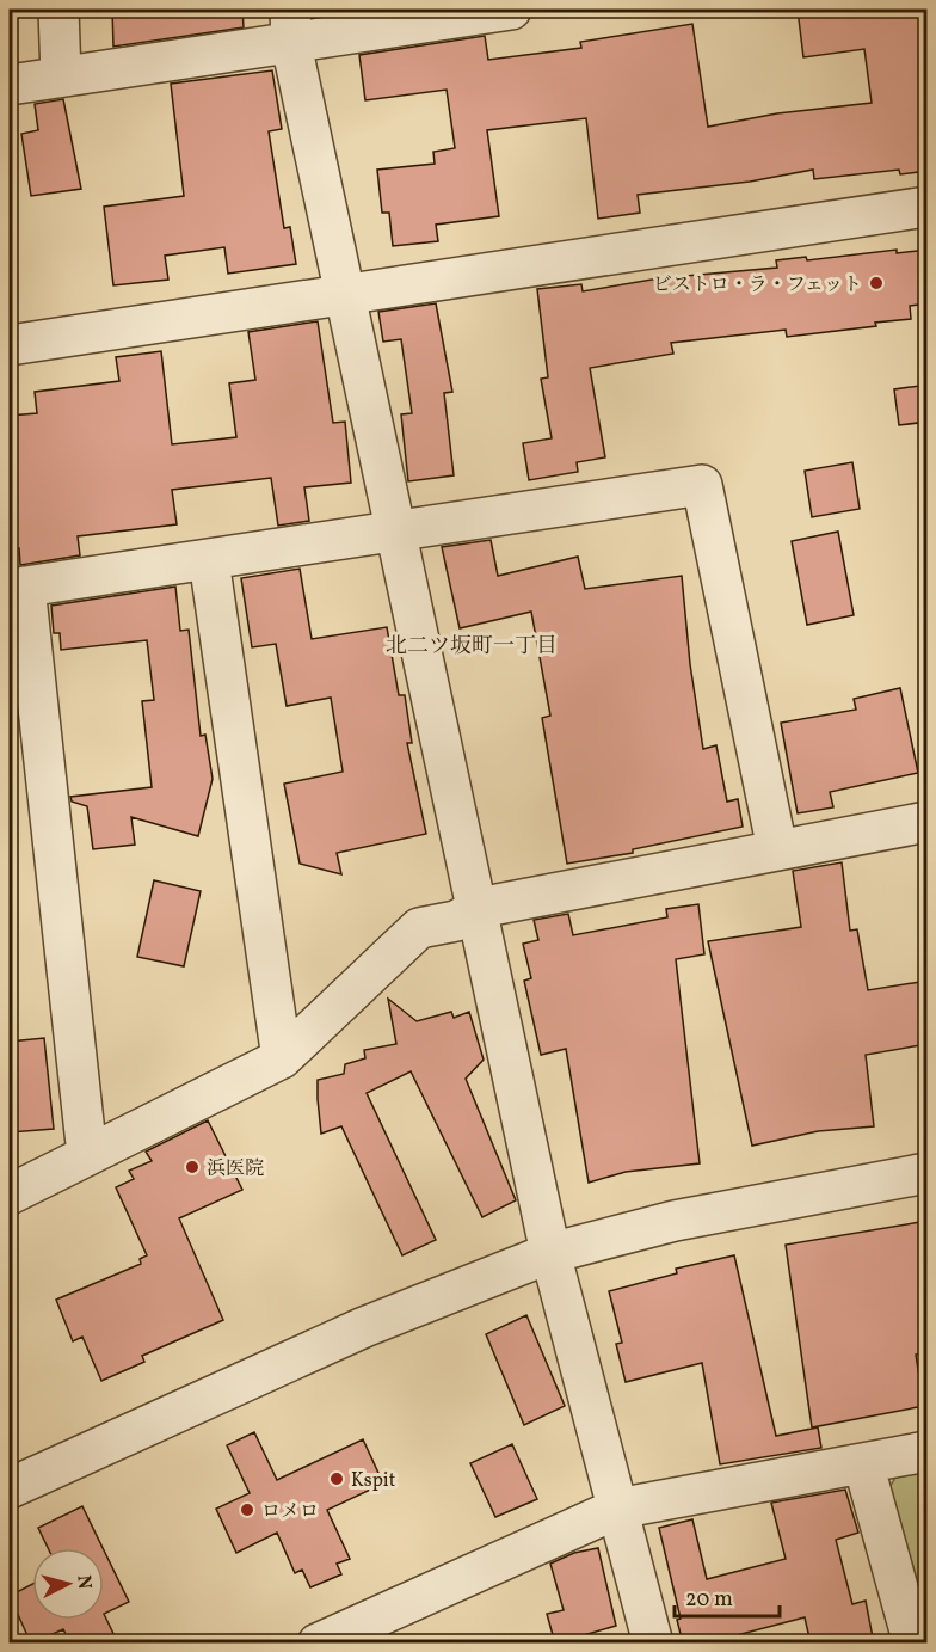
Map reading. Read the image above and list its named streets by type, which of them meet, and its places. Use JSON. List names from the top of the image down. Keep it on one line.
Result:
{"districts":["北二ツ坂町一丁目"],"places":["ビストロ・ラ・フェット","浜医院","Kspit","ロメロ"],"scale_bar":"20 m","north":"right"}
